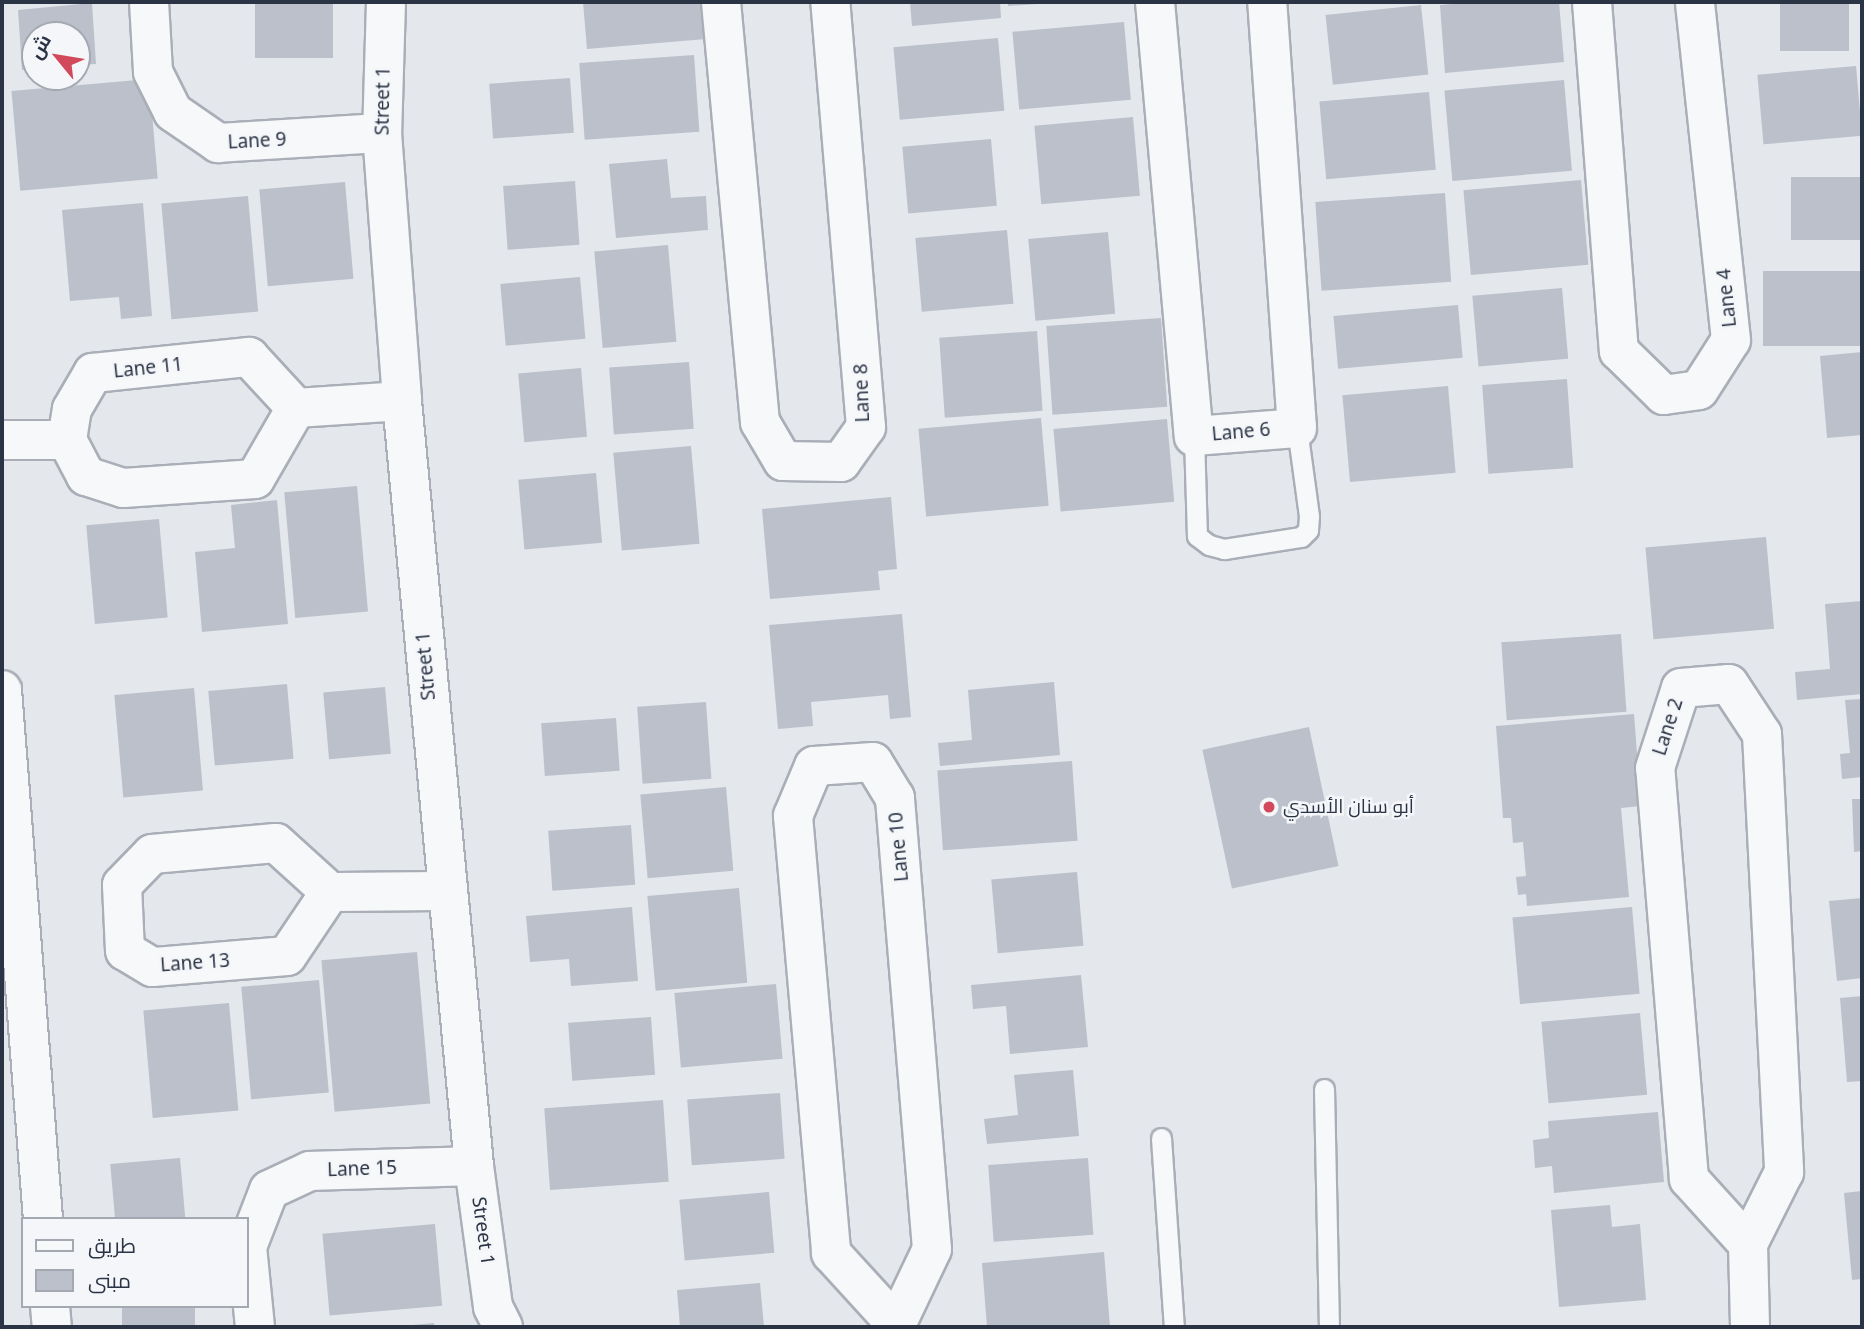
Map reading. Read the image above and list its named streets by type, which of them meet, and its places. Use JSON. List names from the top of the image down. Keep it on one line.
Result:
{"streets":{"street":["Street 1","Lane 9","Lane 4","Lane 11","Lane 8","Lane 6","Lane 2","Lane 10","Lane 13","Lane 15"]},"crossings":[["Street 1","Lane 9"],["Street 1","Lane 15"]],"places":["أبو سنان الأسدي"],"legend":["طريق","مبنى"],"north":"top left"}
